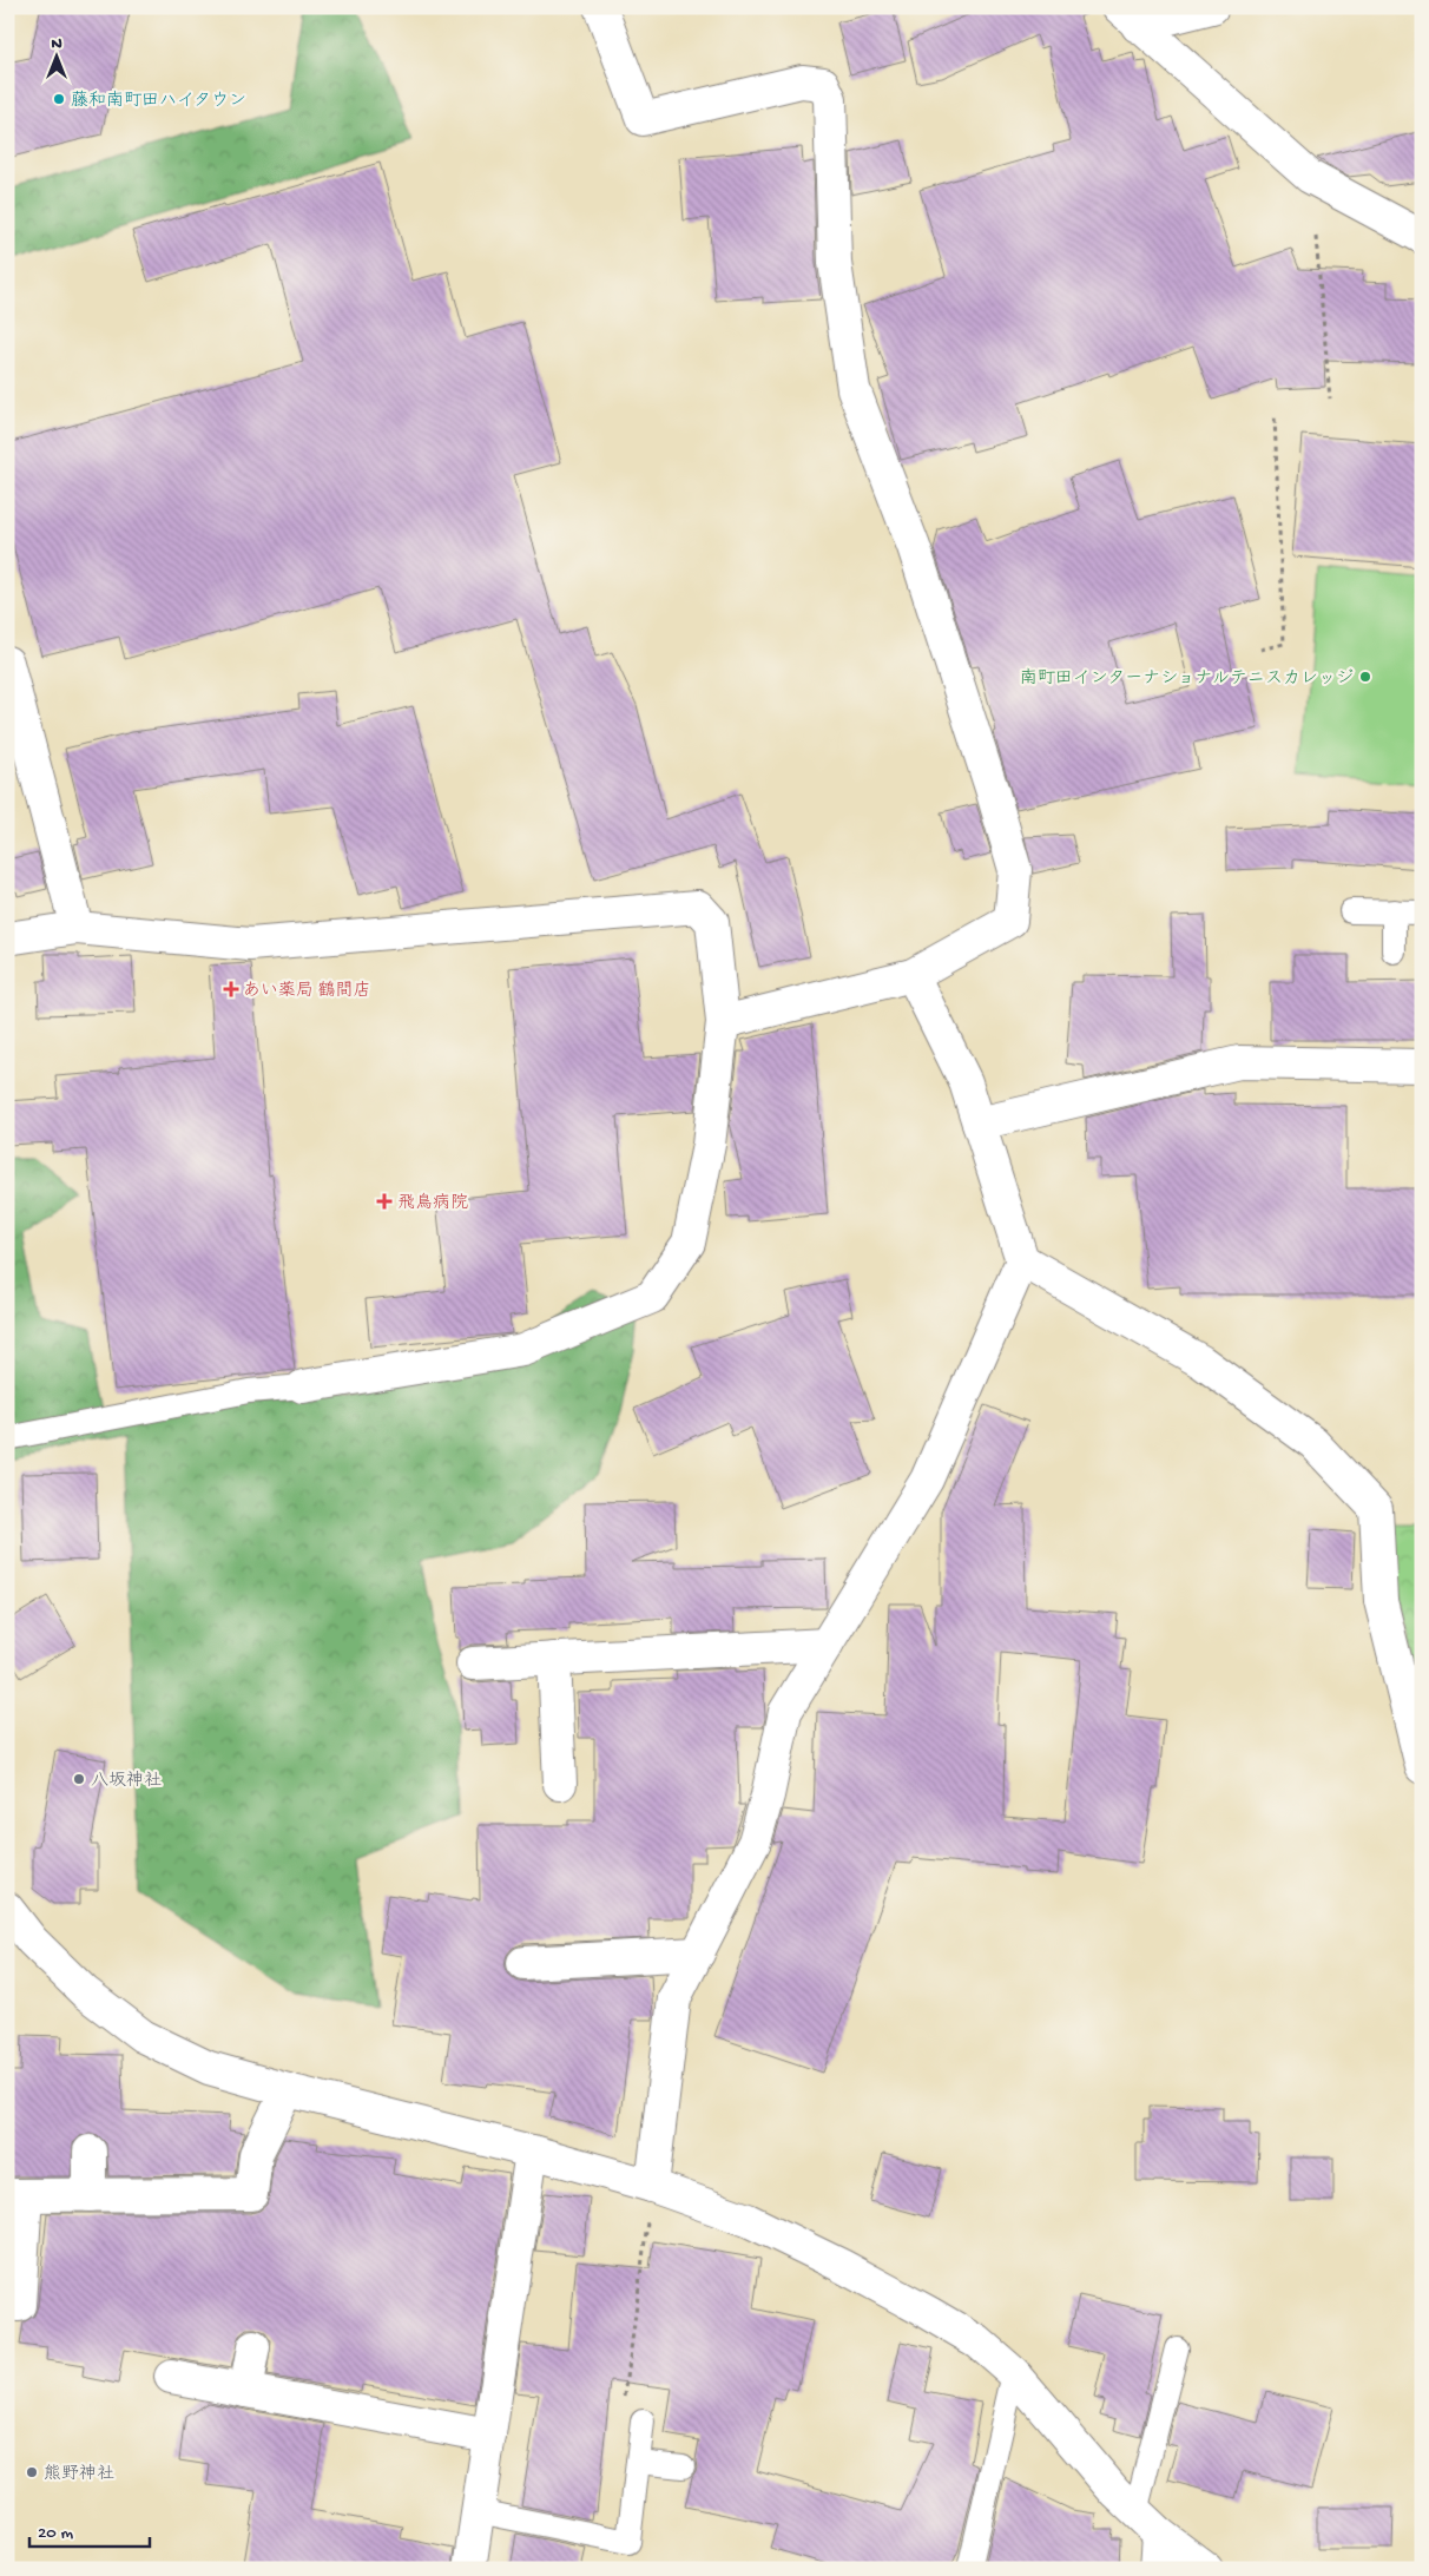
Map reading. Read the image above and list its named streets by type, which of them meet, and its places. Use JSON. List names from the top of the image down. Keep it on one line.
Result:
{"places":{"other":["藤和南町田ハイタウン","南町田インターナショナルテニスカレッジ","八坂神社","熊野神社"],"health":["あい薬局 鶴間店","飛鳥病院"]},"scale_bar":"20 m","north":"top"}
